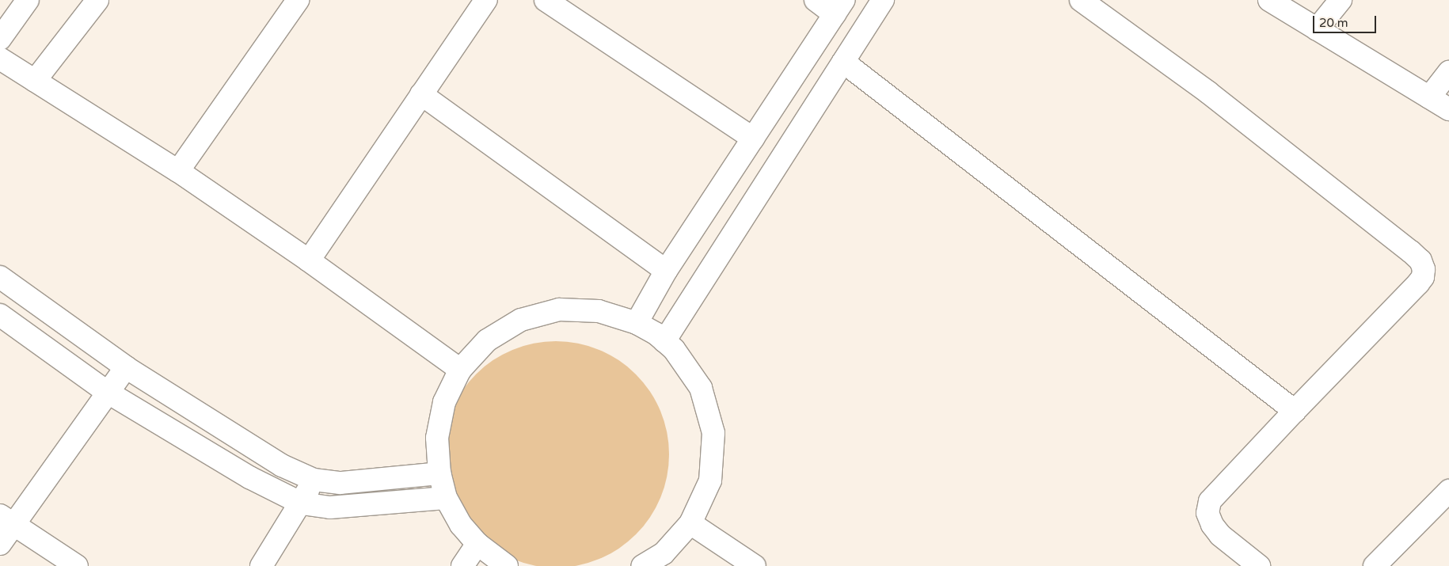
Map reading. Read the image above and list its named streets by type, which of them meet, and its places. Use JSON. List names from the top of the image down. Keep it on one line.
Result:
{"scale_bar":"20 m"}
